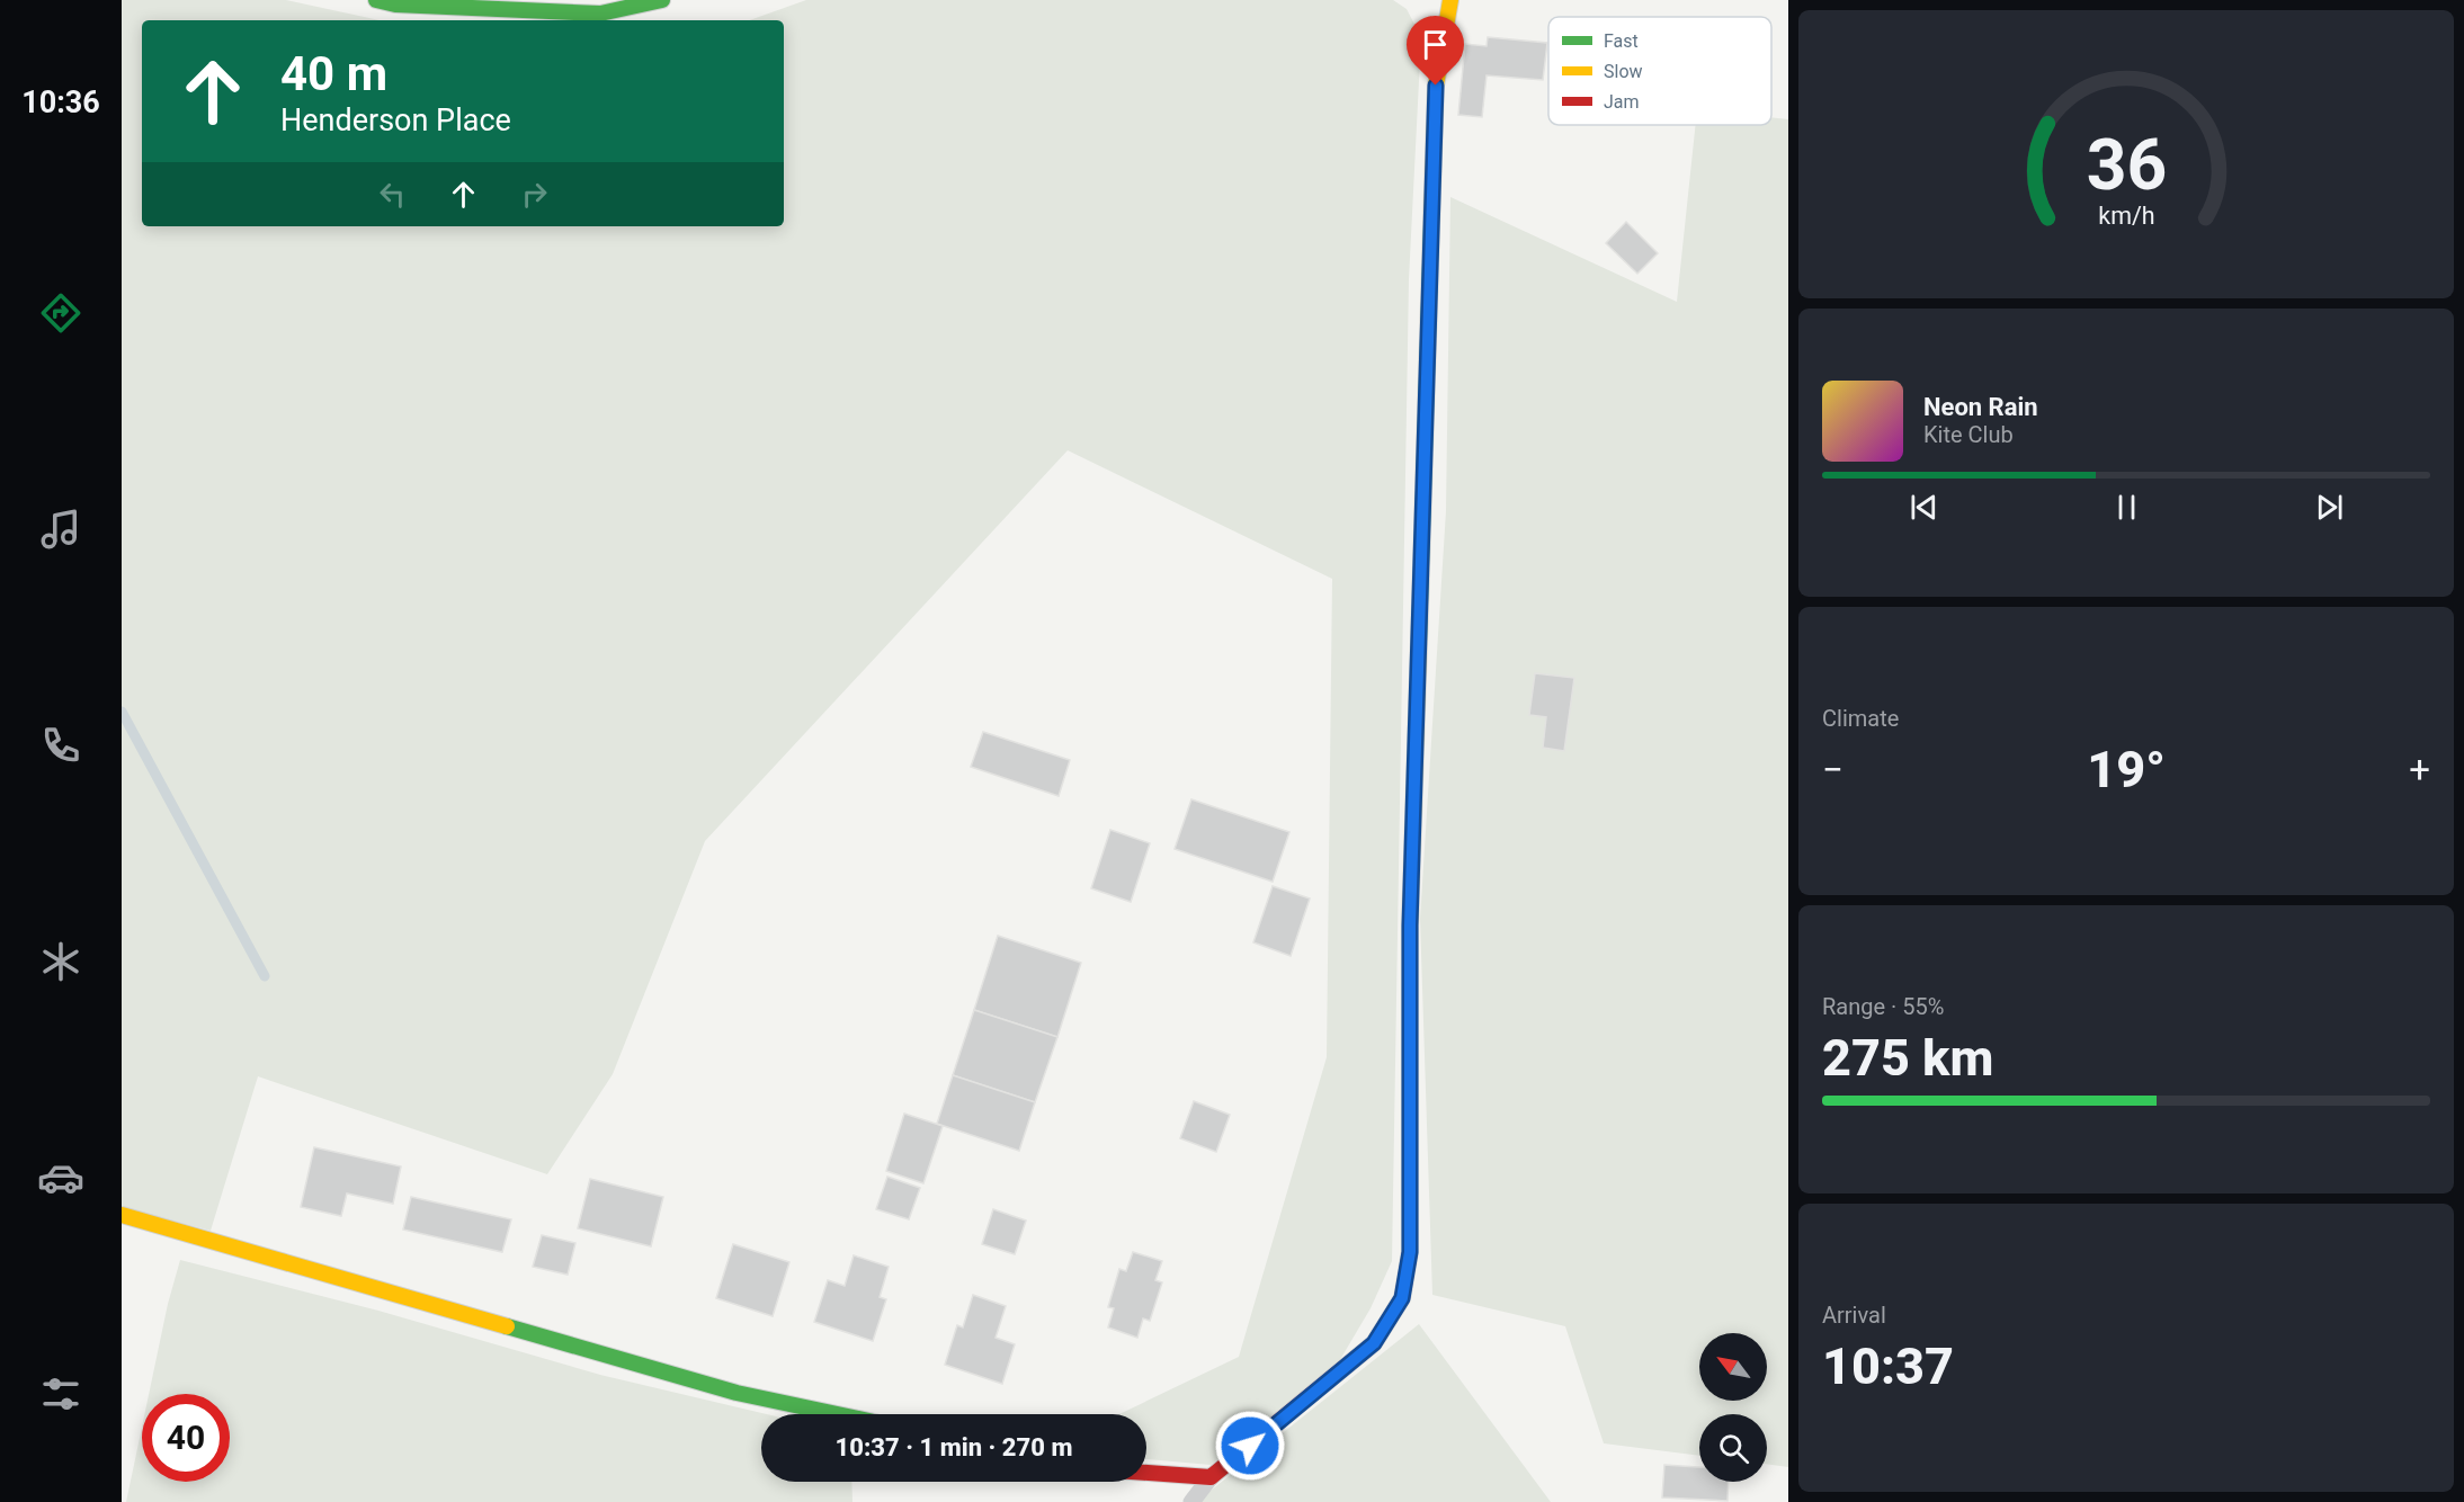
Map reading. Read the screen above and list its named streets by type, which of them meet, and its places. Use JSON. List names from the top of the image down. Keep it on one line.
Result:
{"legend":["Fast","Slow","Jam"],"north":"top left","page":{"tabs":"10:36","turn":["40 m","Henderson Place"],"song":["Neon Rain","Kite Club"],"tile":["Climate",["Range · 55%","275 km"],["Arrival","10:37"]],"heat":["−","19°","+"],"limit":"40","trip":"10:37 · 1 min · 270 m","gauge":["36","km/h"]}}
